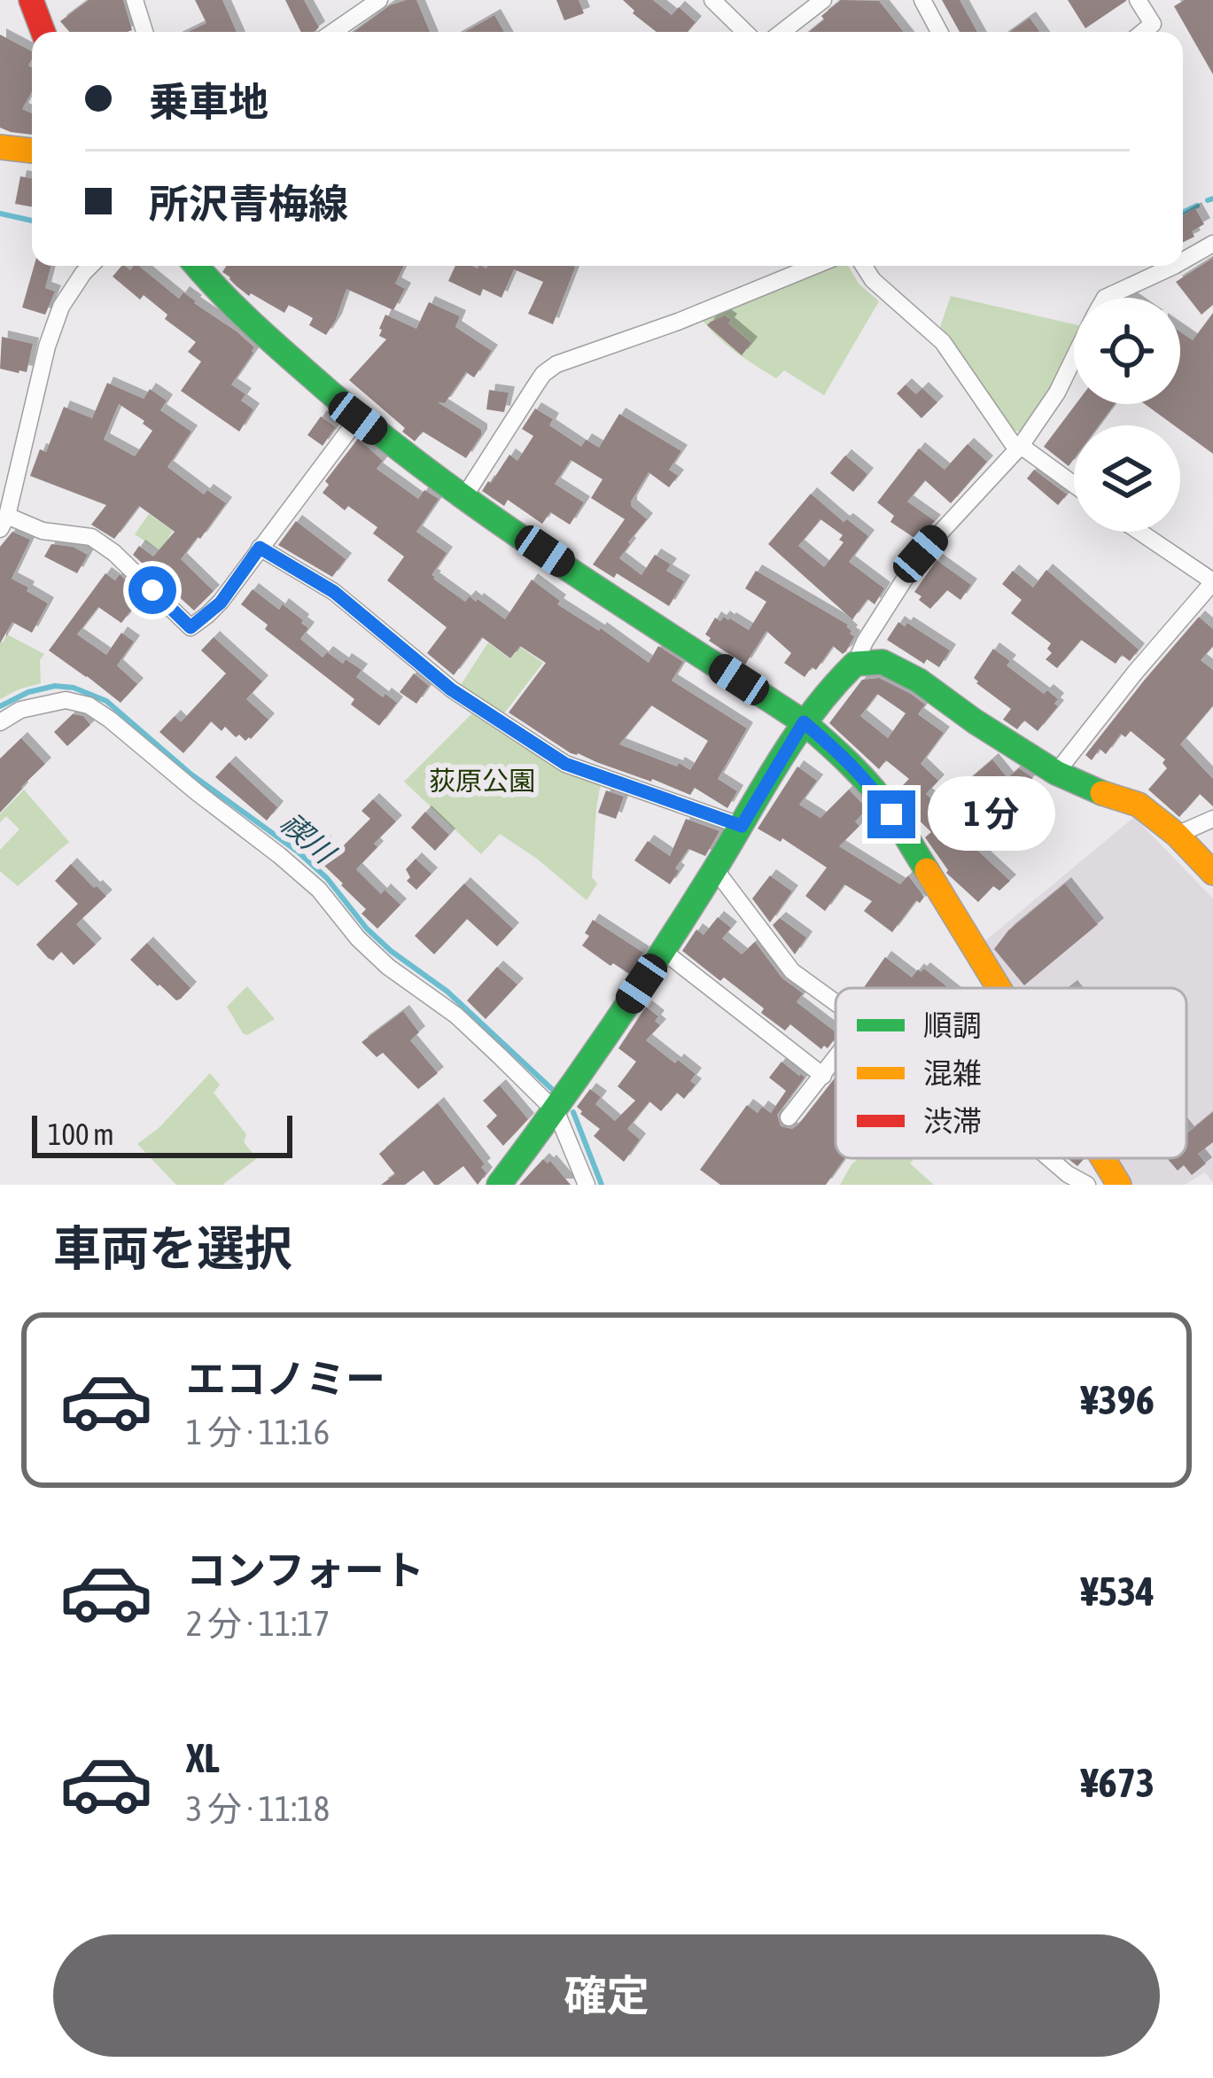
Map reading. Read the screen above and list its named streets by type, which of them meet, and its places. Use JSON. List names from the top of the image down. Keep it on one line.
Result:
{"water":["禊川"],"parks":["荻原公園"],"legend":["順調","混雑","渋滞"],"scale_bar":"100 m","page":{"banner":["乗車地","所沢青梅線"],"bubble":"1 分","scale":"100 m","heading":"車両を選択","list":[{"name":"エコノミー","note":"1 分 · 11:16","value":"¥396"},{"name":"コンフォート","note":"2 分 · 11:17","value":"¥534"},{"name":"XL","note":"3 分 · 11:18","value":"¥673"}],"buttons":"確定"}}
